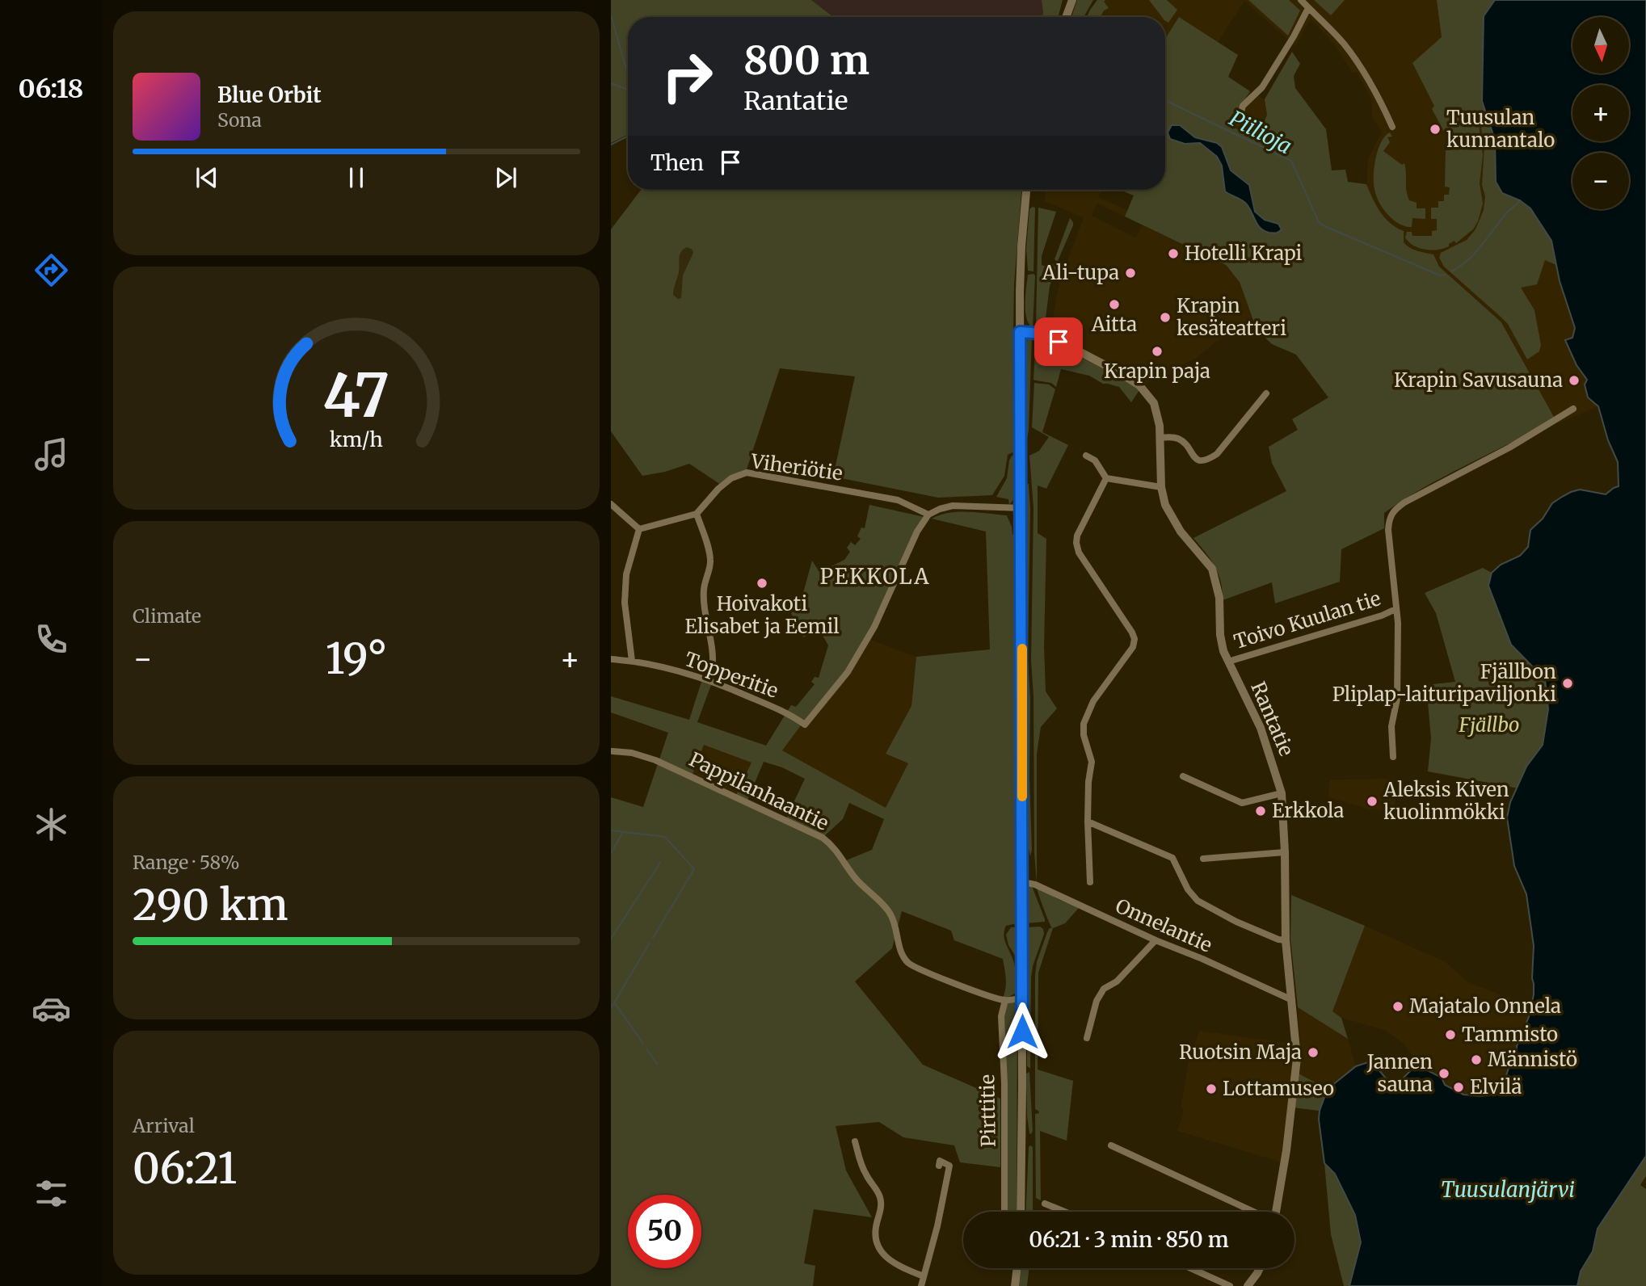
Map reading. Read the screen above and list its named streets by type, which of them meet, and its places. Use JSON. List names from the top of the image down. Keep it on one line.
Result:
{"streets":{"street":["Viheriötie","Toivo Kuulan tie","Topperitie","Rantatie","Pappilanhaantie","Onnelantie","Pirttitie"]},"crossings":[["Viheriötie","Topperitie"],["Toivo Kuulan tie","Rantatie"],["Rantatie","Onnelantie"],["Pappilanhaantie","Pirttitie"]],"districts":["PEKKOLA"],"water":["Piilioja","Tuusulanjärvi"],"parks":["Fjällbo"],"places":["Tuusulan kunnantalo","Hotelli Krapi","Ali-tupa","Aitta","Krapin kesäteatteri","Krapin paja","Krapin Savusauna","Hoivakoti Elisabet ja Eemil","Fjällbon Pliplap-laituripaviljonki","Aleksis Kiven kuolinmökki","Erkkola","Majatalo Onnela","Tammisto","Ruotsin Maja","Männistö","Jannen sauna","Elvilä","Lottamuseo"],"north":"bottom","page":{"tabs":"06:18","map_buttons":["+","−"],"turn":["800 m","Rantatie"],"song":["Blue Orbit","Sona"],"then":"Then","tile":["Climate",["Range · 58%","290 km"],["Arrival","06:21"]],"heat":["−","19°","+"],"limit":"50","trip":"06:21 · 3 min · 850 m","gauge":["47","km/h"]}}
